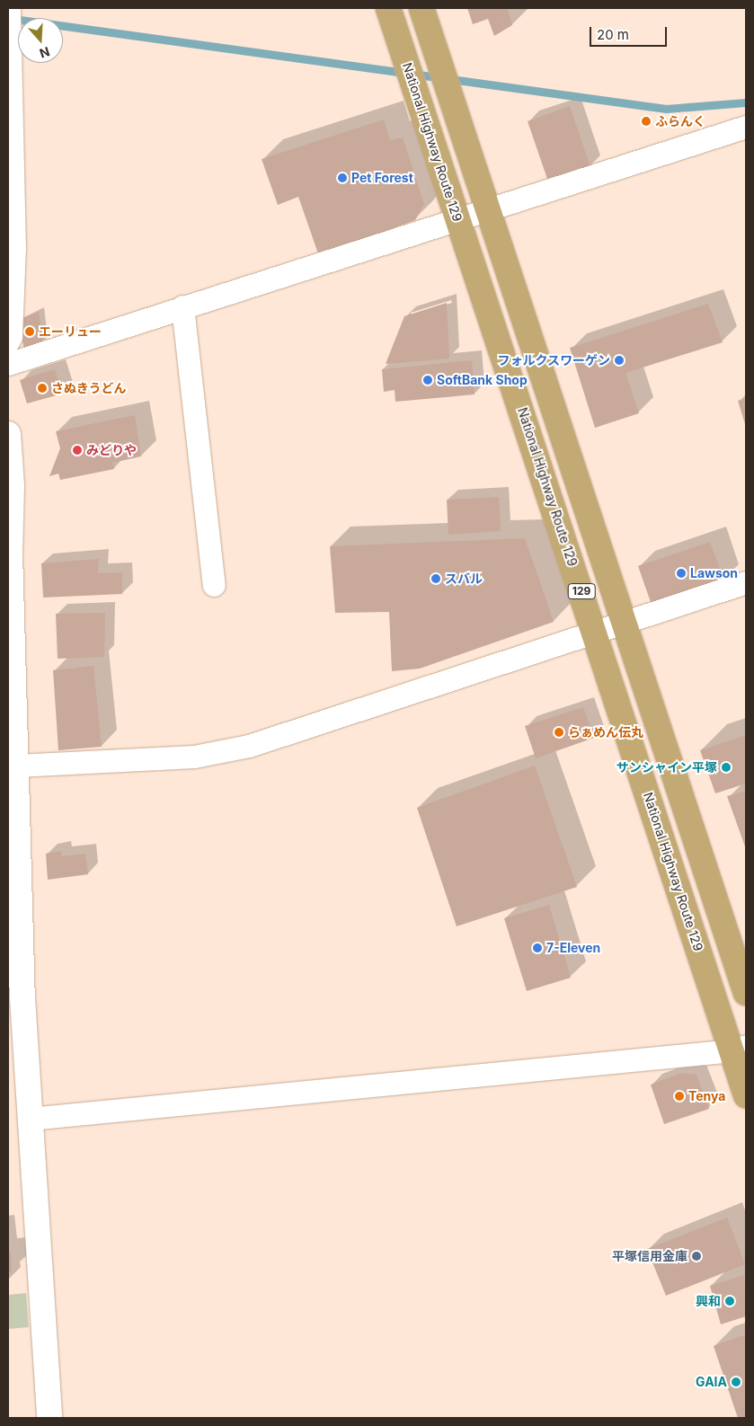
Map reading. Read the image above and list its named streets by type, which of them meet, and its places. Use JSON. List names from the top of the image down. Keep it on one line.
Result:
{"streets":{"highway":["National Highway Route 129","129"]},"places":["ふらんく","Pet Forest","エーリュー","フォルクスワーゲン","SoftBank Shop","さぬきうどん","みどりや","Lawson","スバル","らぁめん伝丸","サンシャイン平塚","7-Eleven","Tenya","平塚信用金庫","興和","GAIA"],"scale_bar":"20 m","north":"bottom"}
